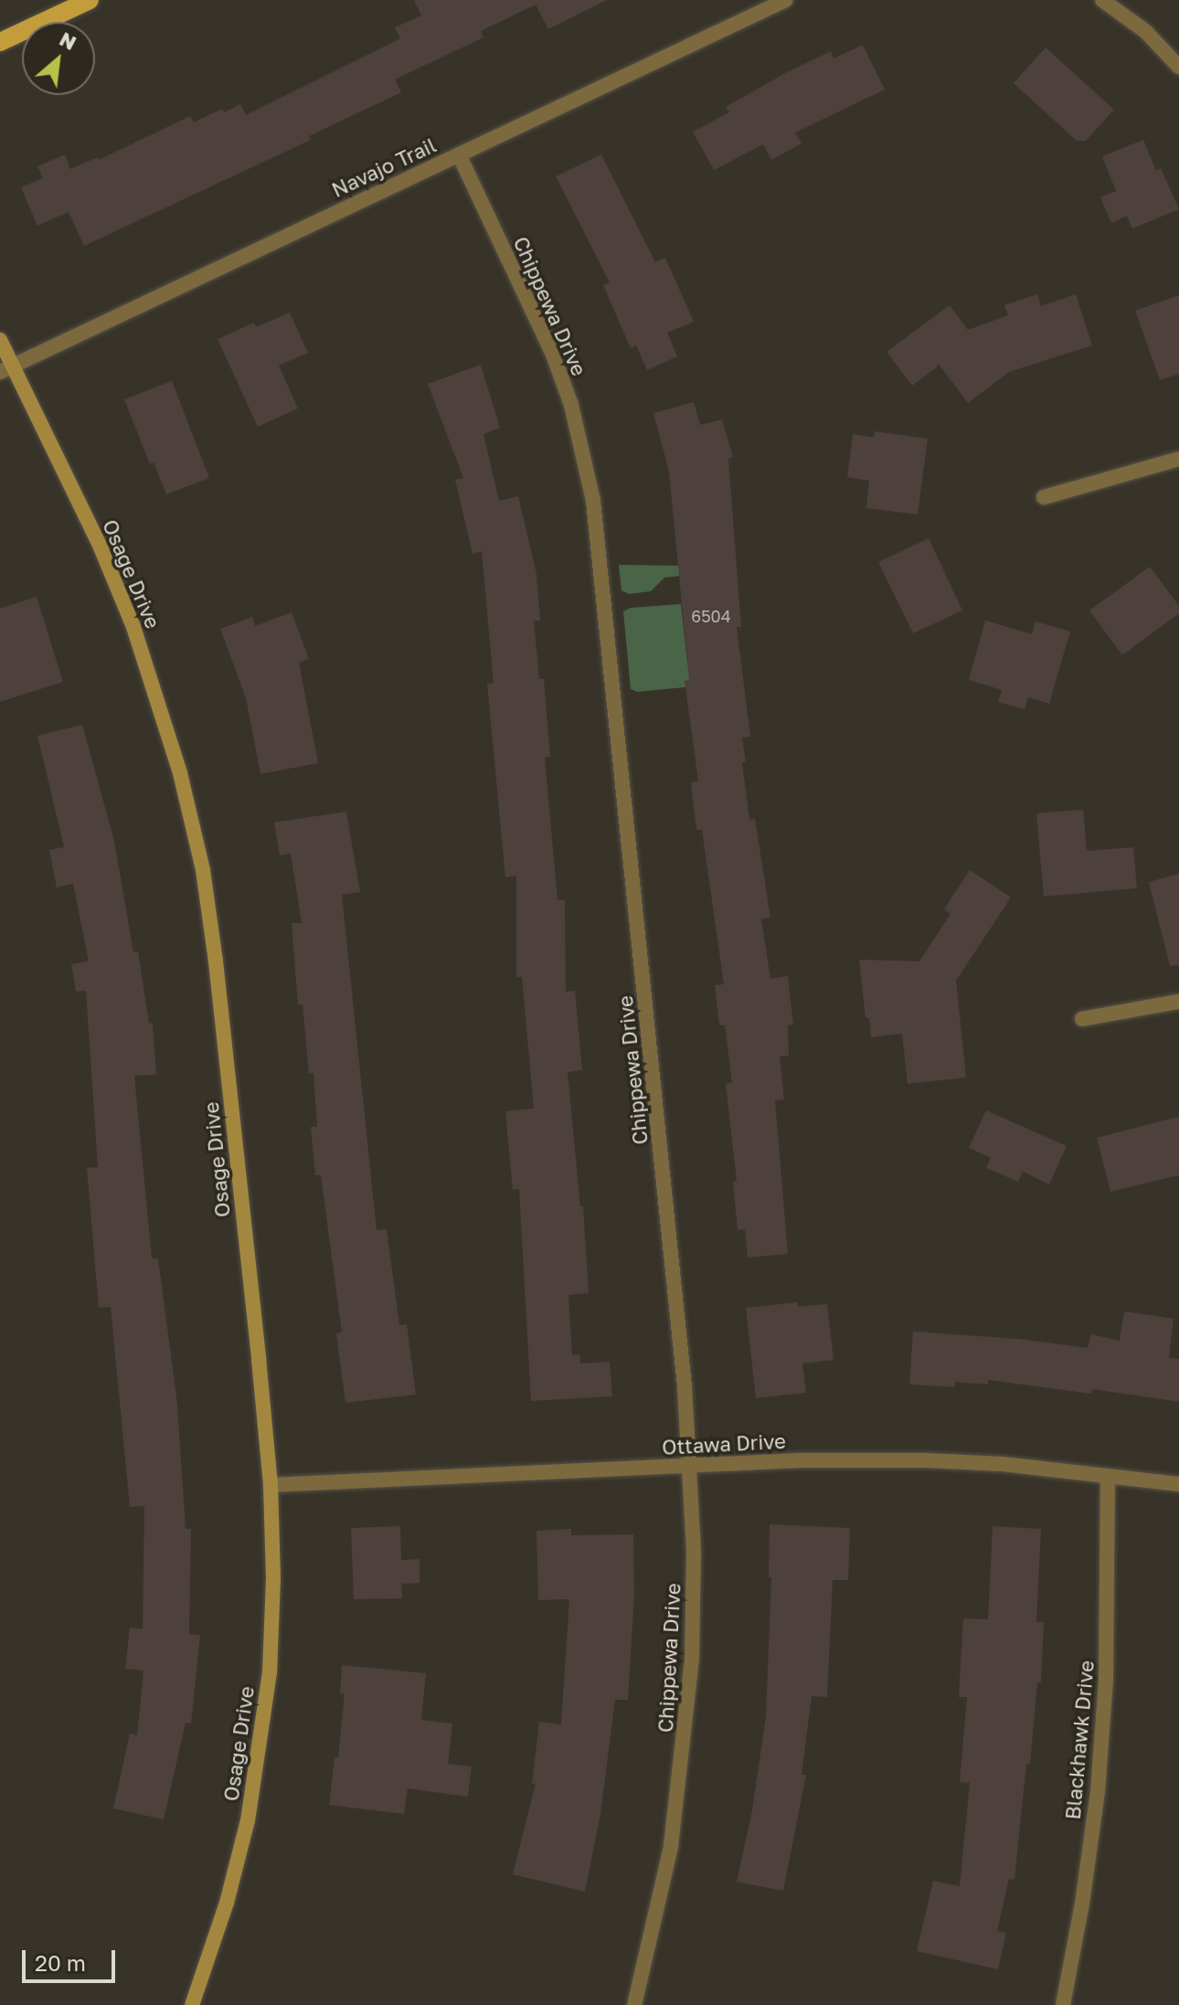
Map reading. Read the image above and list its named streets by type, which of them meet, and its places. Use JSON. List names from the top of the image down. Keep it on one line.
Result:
{"streets":{"street":["Navajo Trail","Chippewa Drive","Osage Drive","Ottawa Drive","Blackhawk Drive"]},"crossings":[["Navajo Trail","Chippewa Drive"],["Navajo Trail","Osage Drive"],["Chippewa Drive","Ottawa Drive"],["Osage Drive","Ottawa Drive"],["Ottawa Drive","Blackhawk Drive"]],"house_numbers":["6504"],"scale_bar":"20 m","north":"top right"}
